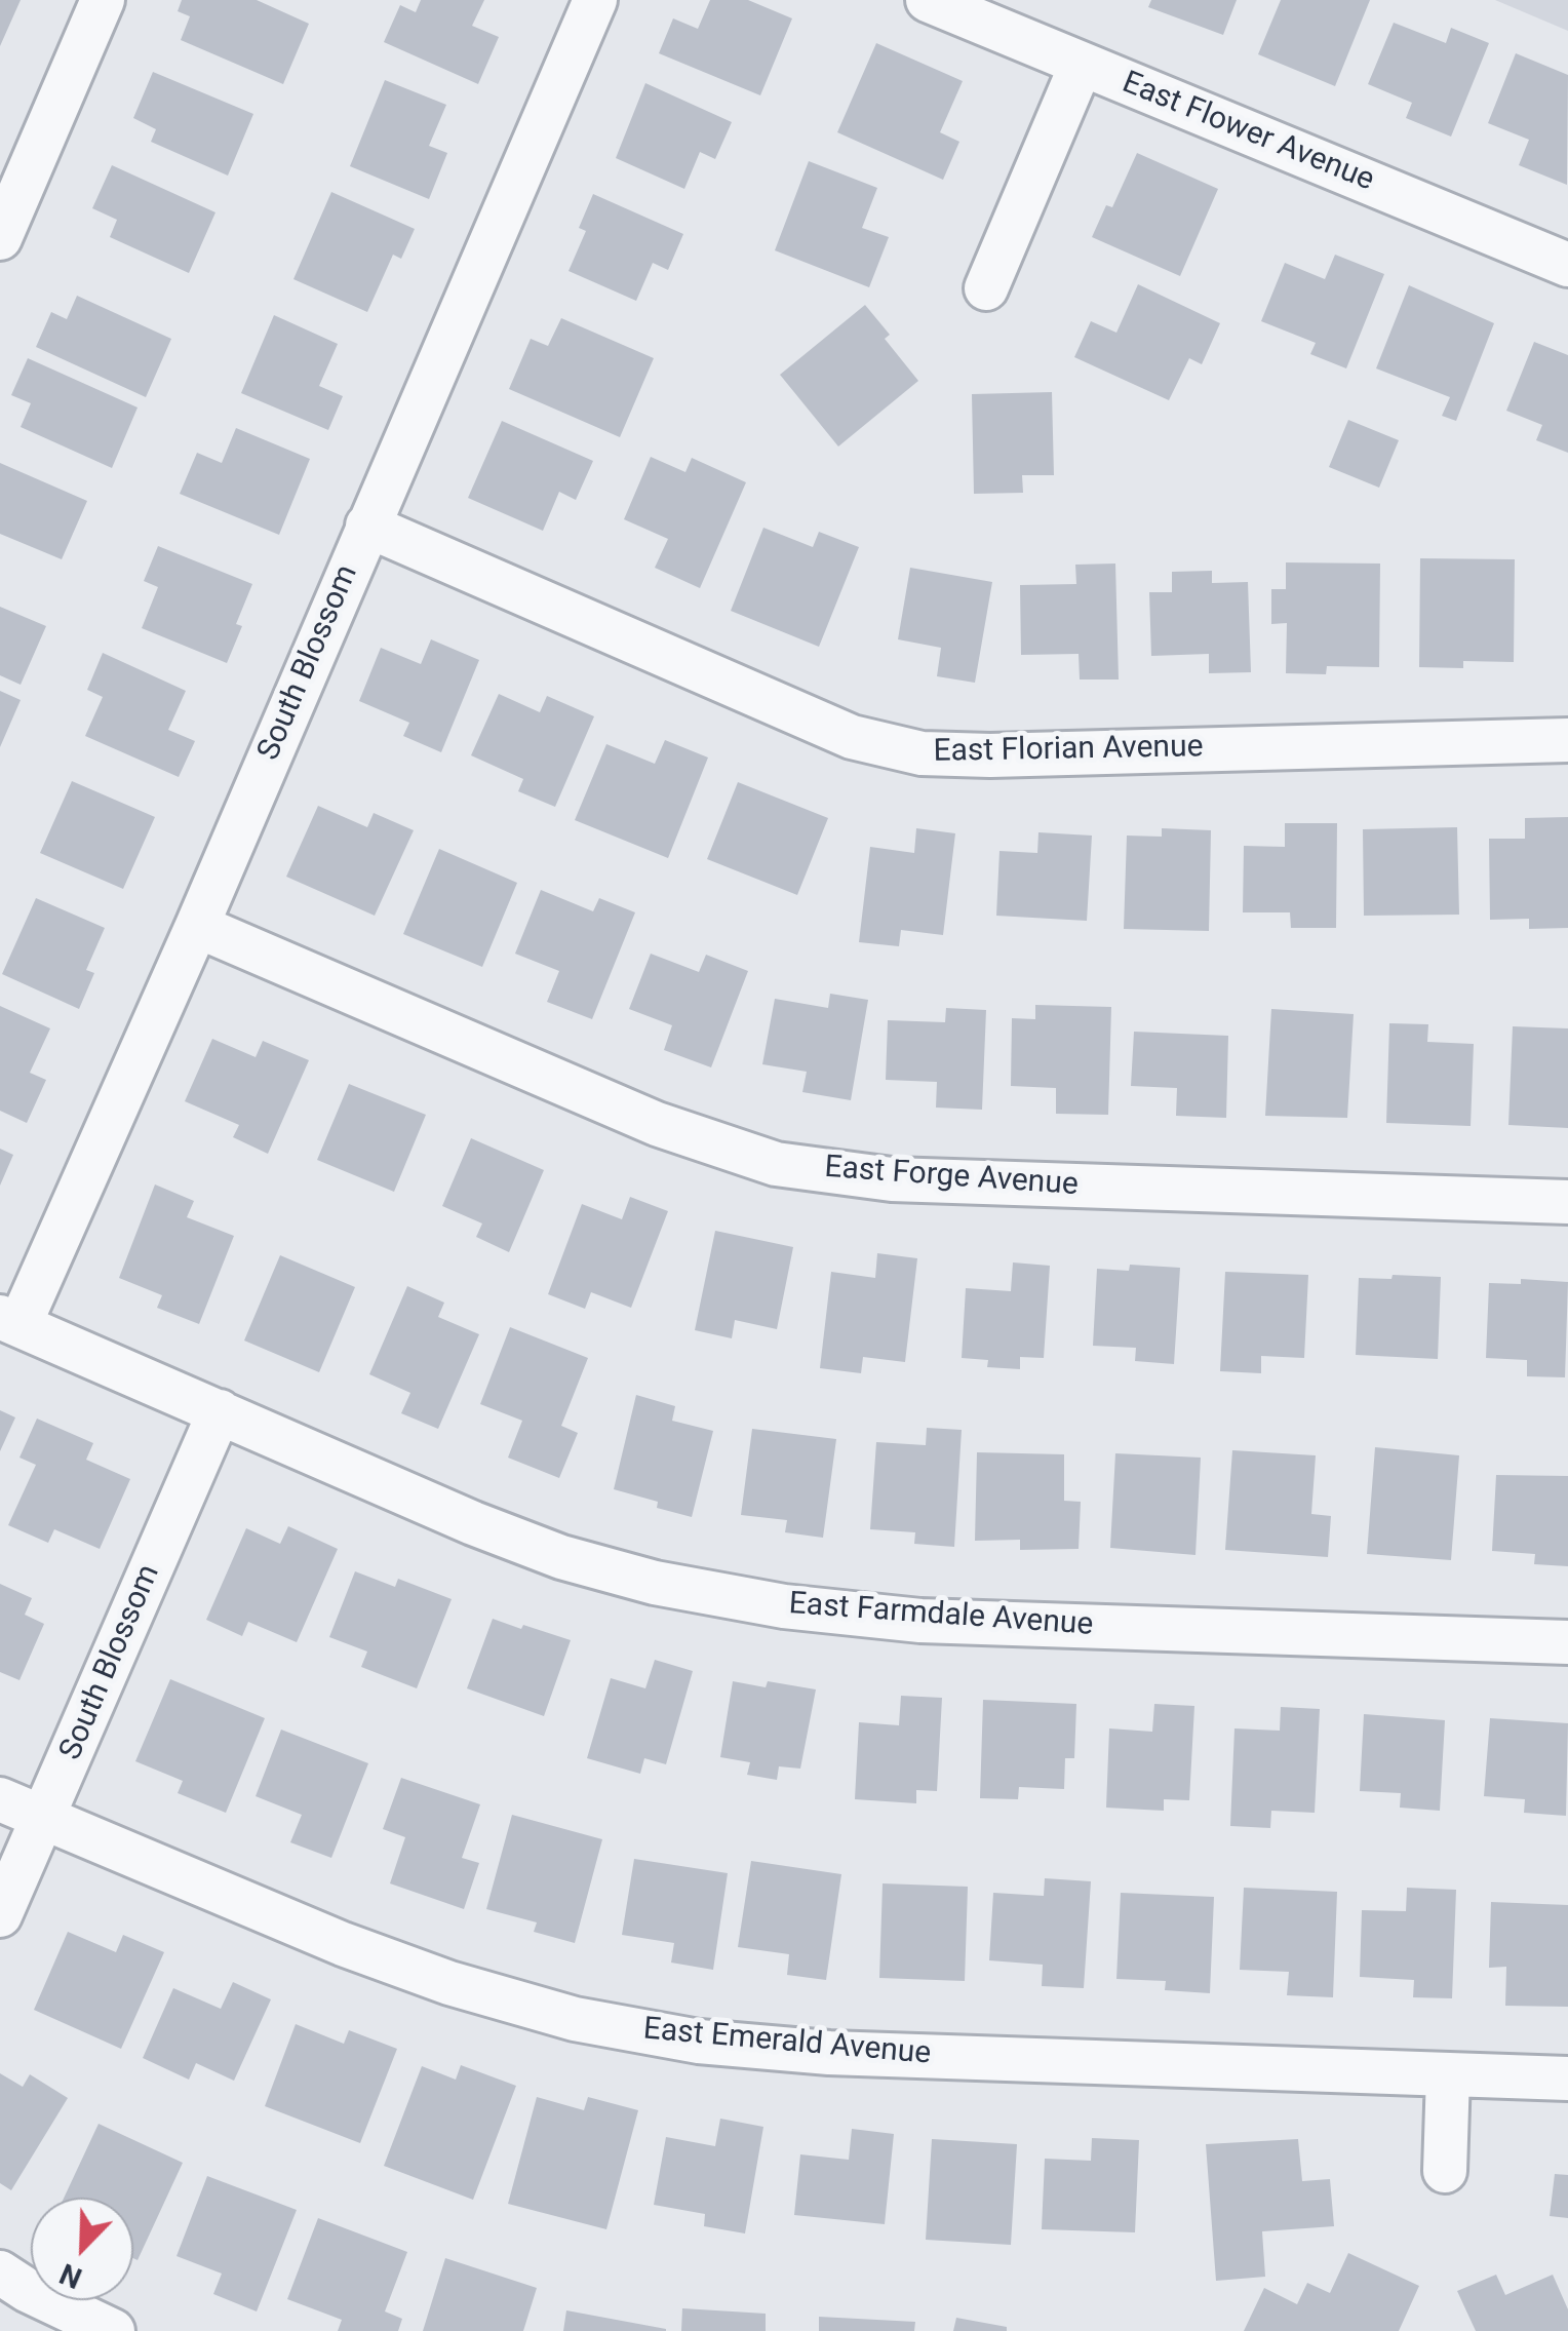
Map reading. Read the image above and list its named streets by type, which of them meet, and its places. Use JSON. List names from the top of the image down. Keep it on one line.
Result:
{"streets":{"street":["East Flower Avenue","South Blossom","East Florian Avenue","East Forge Avenue","East Farmdale Avenue","East Emerald Avenue"]},"crossings":[["South Blossom","East Florian Avenue"],["South Blossom","East Forge Avenue"],["South Blossom","East Farmdale Avenue"],["South Blossom","East Emerald Avenue"]],"north":"bottom left"}
